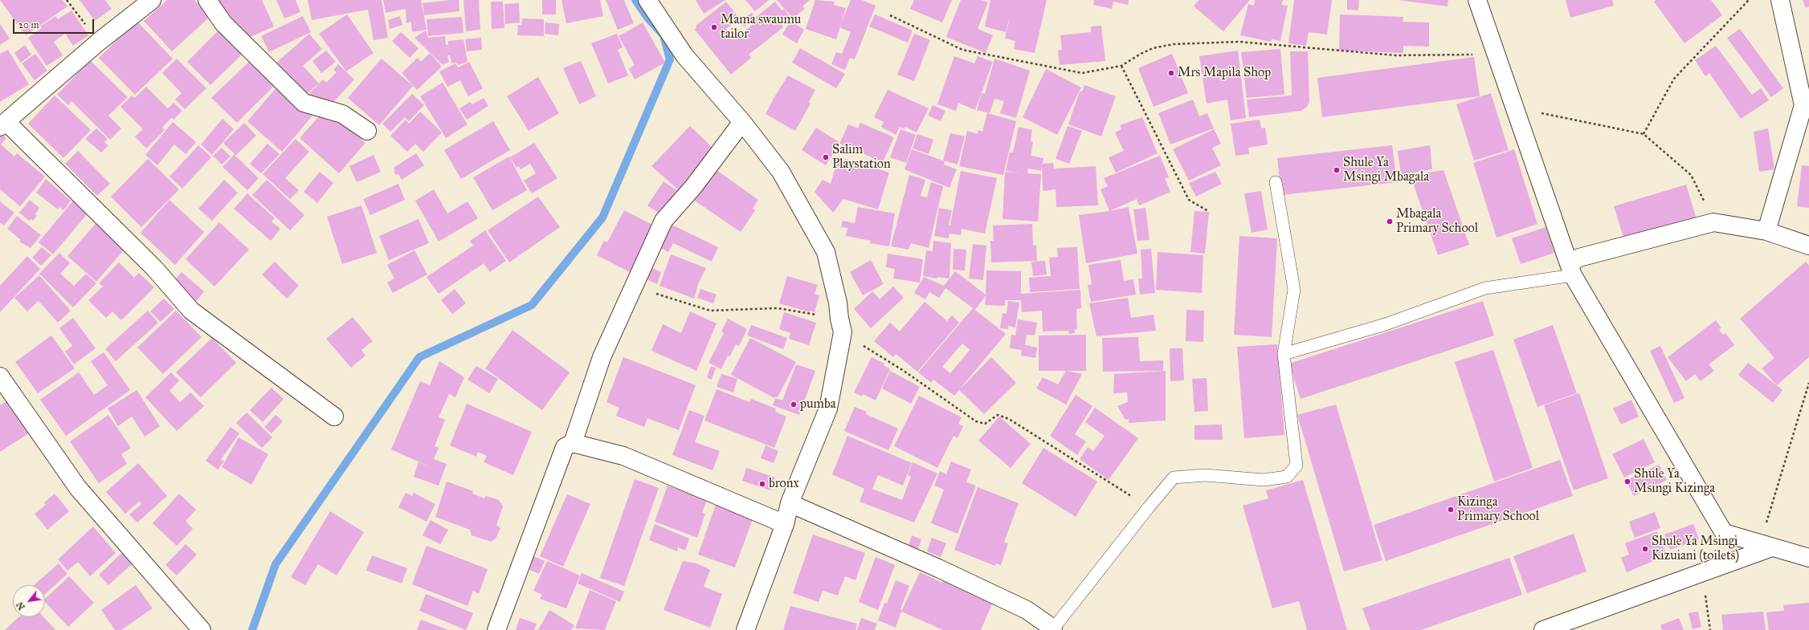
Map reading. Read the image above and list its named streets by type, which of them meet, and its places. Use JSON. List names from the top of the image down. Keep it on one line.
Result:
{"places":["Mama swaumu tailor","Mrs Mapila Shop","Salim Playstation","Shule Ya Msingi Mbagala","Mbagala Primary School","pumba","Shule Ya Msingi Kizinga","bronx","Kizinga Primary School","Shule Ya Msingi Kizuiani (toilets)"],"scale_bar":"20 m","north":"bottom left"}
